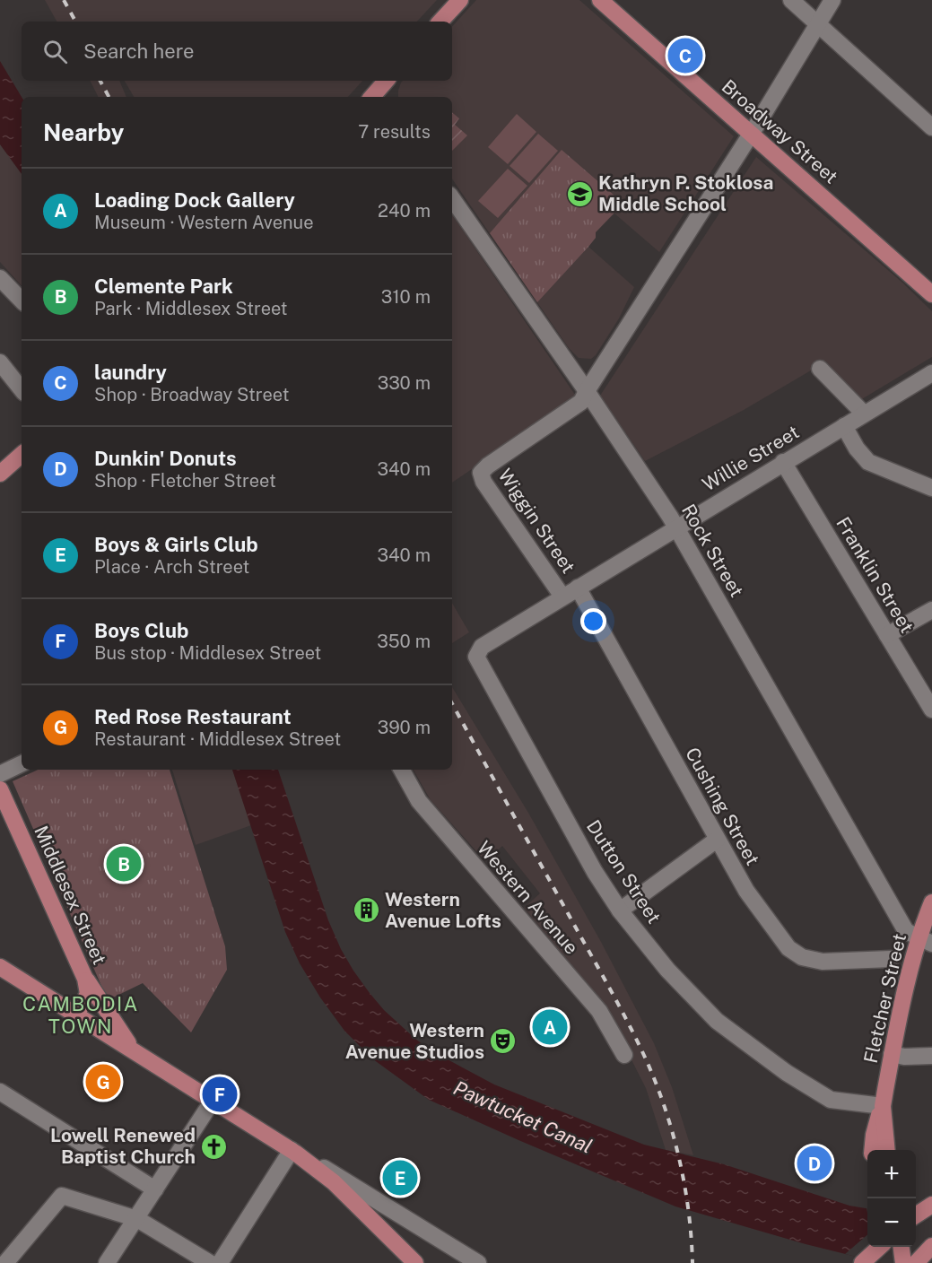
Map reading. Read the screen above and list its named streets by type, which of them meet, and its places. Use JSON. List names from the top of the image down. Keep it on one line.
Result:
{"streets":{"main road":["Broadway Street","Middlesex Street","Fletcher Street"],"street":["Willie Street","Wiggin Street","Rock Street","Franklin Street","Cushing Street","Dutton Street","Western Avenue"]},"crossings":[["Willie Street","Wiggin Street"],["Willie Street","Rock Street"],["Willie Street","Franklin Street"],["Willie Street","Cushing Street"],["Willie Street","Dutton Street"],["Wiggin Street","Rock Street"],["Wiggin Street","Dutton Street"],["Rock Street","Fletcher Street"],["Dutton Street","Fletcher Street"]],"districts":["CAMBODIA TOWN"],"water":["Pawtucket Canal"],"places":{"school or university":["Kathryn P. Stoklosa Middle School"],"building":["Western Avenue Lofts"],"theatre":["Western Avenue Studios"],"church":["Lowell Renewed Baptist Church"]},"page":{"search":"Search here","pins":["C","B","A","G","F","D","E"],"heading":["Nearby","7 results"],"list":[{"mark":"A","name":"Loading Dock Gallery","note":"Museum · Western Avenue","value":"240 m"},{"mark":"B","name":"Clemente Park","note":"Park · Middlesex Street","value":"310 m"},{"mark":"C","name":"laundry","note":"Shop · Broadway Street","value":"330 m"},{"mark":"D","name":"Dunkin' Donuts","note":"Shop · Fletcher Street","value":"340 m"},{"mark":"E","name":"Boys & Girls Club","note":"Place · Arch Street","value":"340 m"},{"mark":"F","name":"Boys Club","note":"Bus stop · Middlesex Street","value":"350 m"},{"mark":"G","name":"Red Rose Restaurant","note":"Restaurant · Middlesex Street","value":"390 m"}],"map_buttons":["+","−"]}}
